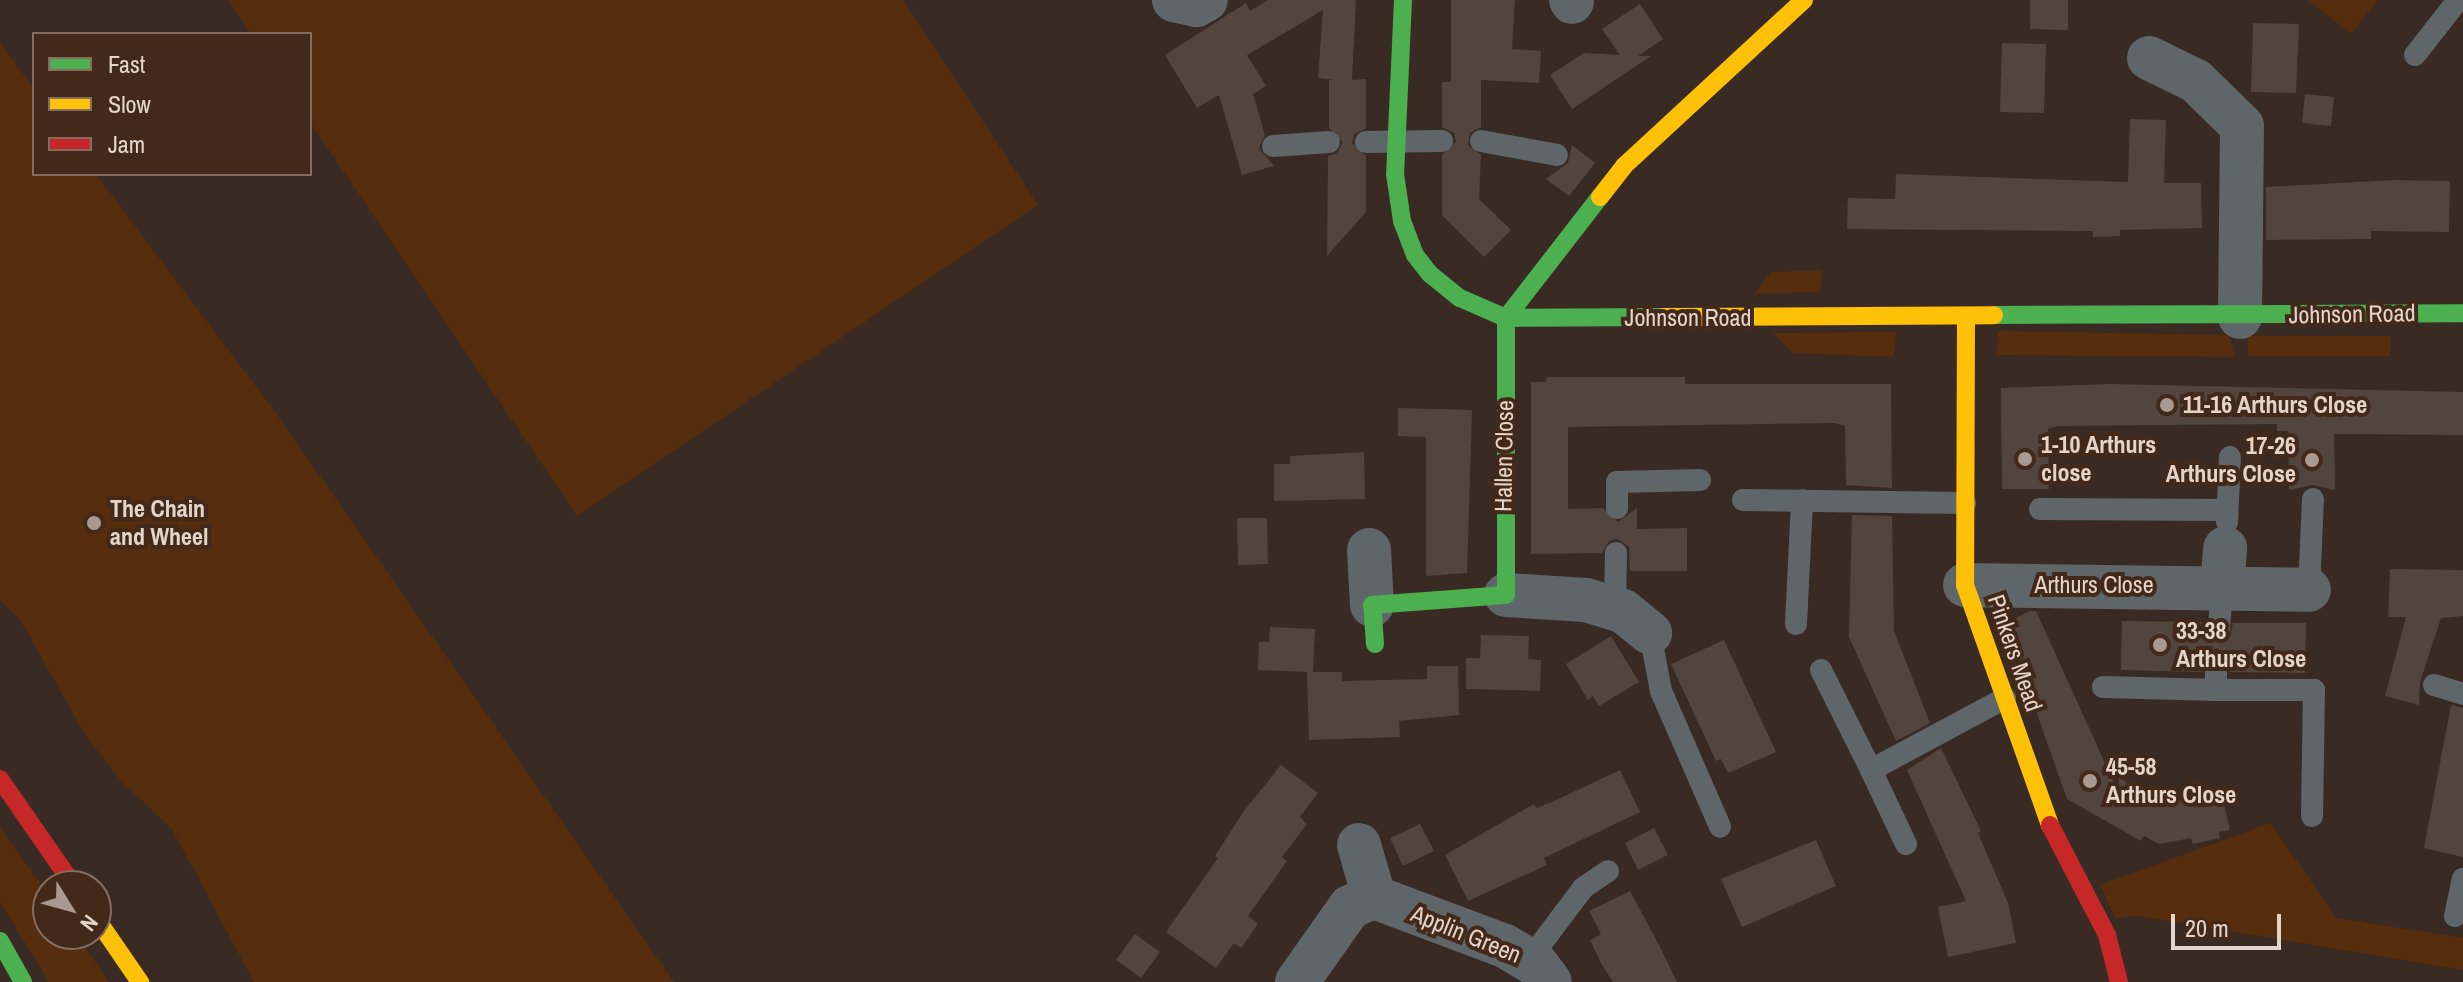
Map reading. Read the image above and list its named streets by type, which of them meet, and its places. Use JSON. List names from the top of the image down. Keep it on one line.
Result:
{"streets":{"main road":["Johnson Road","Hallen Close","Pinkers Mead"],"street":["Arthurs Close","Applin Green"]},"crossings":[["Johnson Road","Hallen Close"],["Johnson Road","Pinkers Mead"],["Arthurs Close","Pinkers Mead"]],"places":["11-16 Arthurs Close","1-10 Arthurs close","17-26 Arthurs Close","The Chain and Wheel","33-38 Arthurs Close","45-58 Arthurs Close"],"legend":["Fast","Slow","Jam"],"scale_bar":"20 m","north":"bottom right"}
